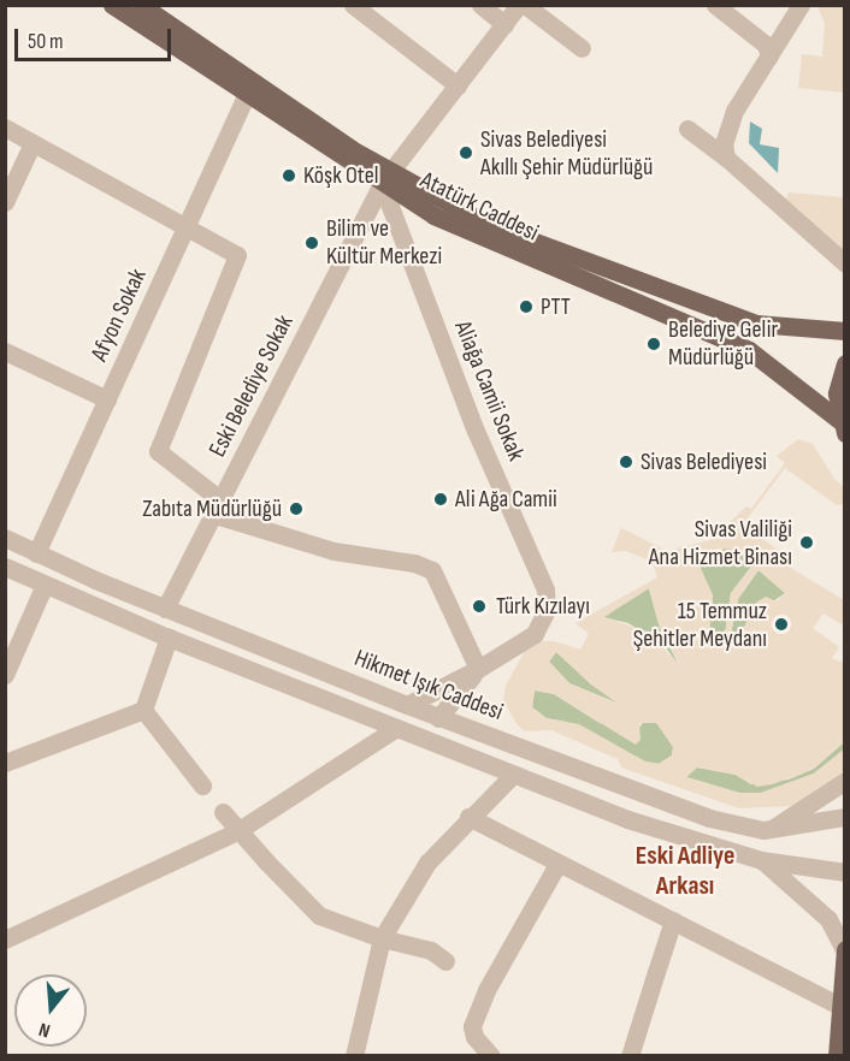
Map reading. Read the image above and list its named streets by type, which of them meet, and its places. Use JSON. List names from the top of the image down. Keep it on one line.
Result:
{"streets":{"main road":["Atatürk Caddesi"],"street":["Afyon Sokak","Eski Belediye Sokak","Aliağa Camii Sokak","Hikmet Işık Caddesi"]},"crossings":[["Atatürk Caddesi","Afyon Sokak"],["Atatürk Caddesi","Eski Belediye Sokak"],["Atatürk Caddesi","Aliağa Camii Sokak"],["Afyon Sokak","Hikmet Işık Caddesi"],["Eski Belediye Sokak","Aliağa Camii Sokak"],["Eski Belediye Sokak","Hikmet Işık Caddesi"],["Aliağa Camii Sokak","Hikmet Işık Caddesi"]],"districts":["Eski Adliye Arkası"],"places":["Sivas Belediyesi Akıllı Şehir Müdürlüğü","Köşk Otel","Bilim ve Kültür Merkezi","PTT","Belediye Gelir Müdürlüğü","Sivas Belediyesi","Ali Ağa Camii","Zabıta Müdürlüğü","Sivas Valiliği Ana Hizmet Binası","Türk Kızılayı","15 Temmuz Şehitler Meydanı"],"scale_bar":"50 m","north":"bottom"}
